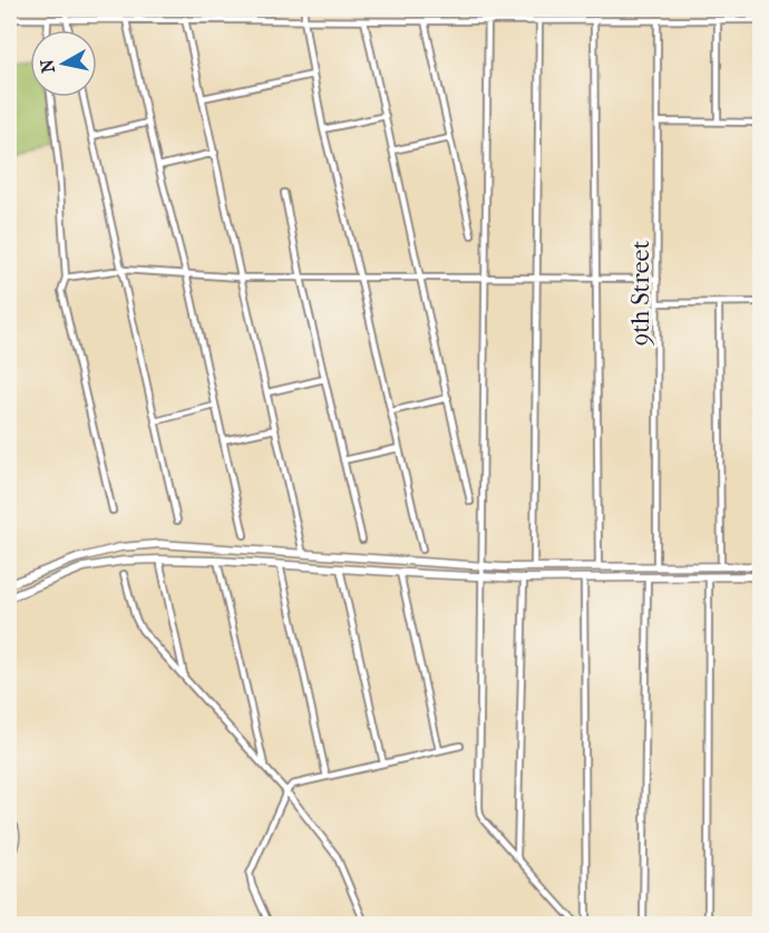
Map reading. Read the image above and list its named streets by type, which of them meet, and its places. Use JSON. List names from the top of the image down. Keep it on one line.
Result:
{"streets":{"street":["9th Street"]},"north":"left"}
